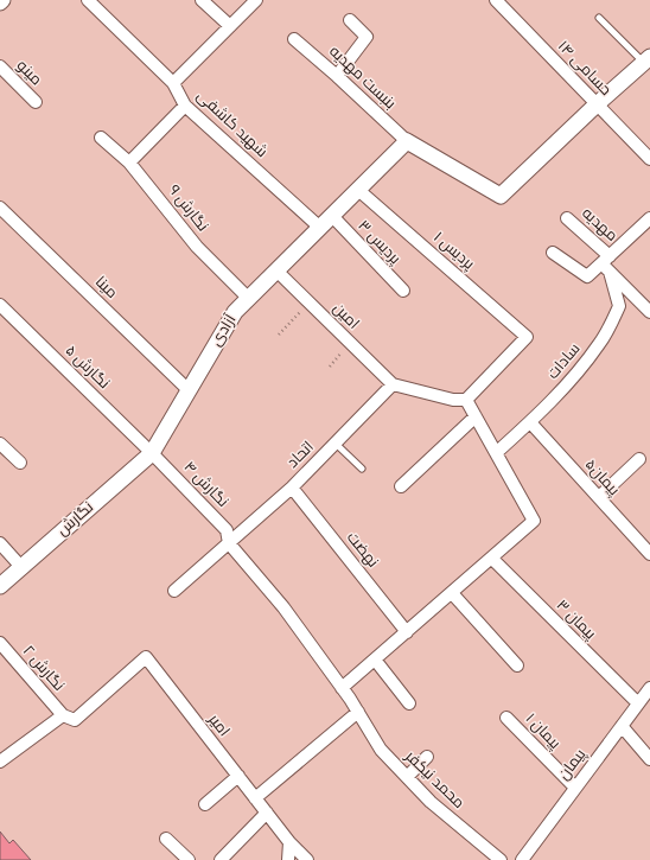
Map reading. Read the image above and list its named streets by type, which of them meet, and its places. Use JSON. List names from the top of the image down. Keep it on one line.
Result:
{"streets":{"street":["حسامی ۱۴","مینو","بنبست مهدیه","شهید کاشفی","نگارش ۹","مهدیه","پردیس ۳","پردیس ۱","مینا","امین","آزادی","سادات","نگارش ۵","اتحاد","پیمان۵","نگارش ۴","نگارش","نهضت","پیمان ۳","نگارش ۲","امیر","پیمان ۱","پیمان","محمد نیکفر"]},"crossings":[["بنبست مهدیه","آزادی"],["شهید کاشفی","آزادی"],["نگارش ۹","آزادی"],["مهدیه","سادات"],["پردیس ۳","آزادی"],["پردیس ۱","آزادی"],["مینا","آزادی"],["امین","آزادی"],["امین","اتحاد"],["آزادی","نگارش ۵"],["آزادی","نگارش ۴"],["آزادی","نگارش"],["سادات","پیمان۵"],["نگارش ۵","نگارش ۴"],["نگارش ۵","نگارش"],["اتحاد","نگارش ۴"],["اتحاد","نهضت"],["نگارش ۴","نگارش"],["نگارش ۴","محمد نیکفر"],["پیمان ۳","پیمان"],["نگارش ۲","امیر"],["پیمان ۱","پیمان"]]}
